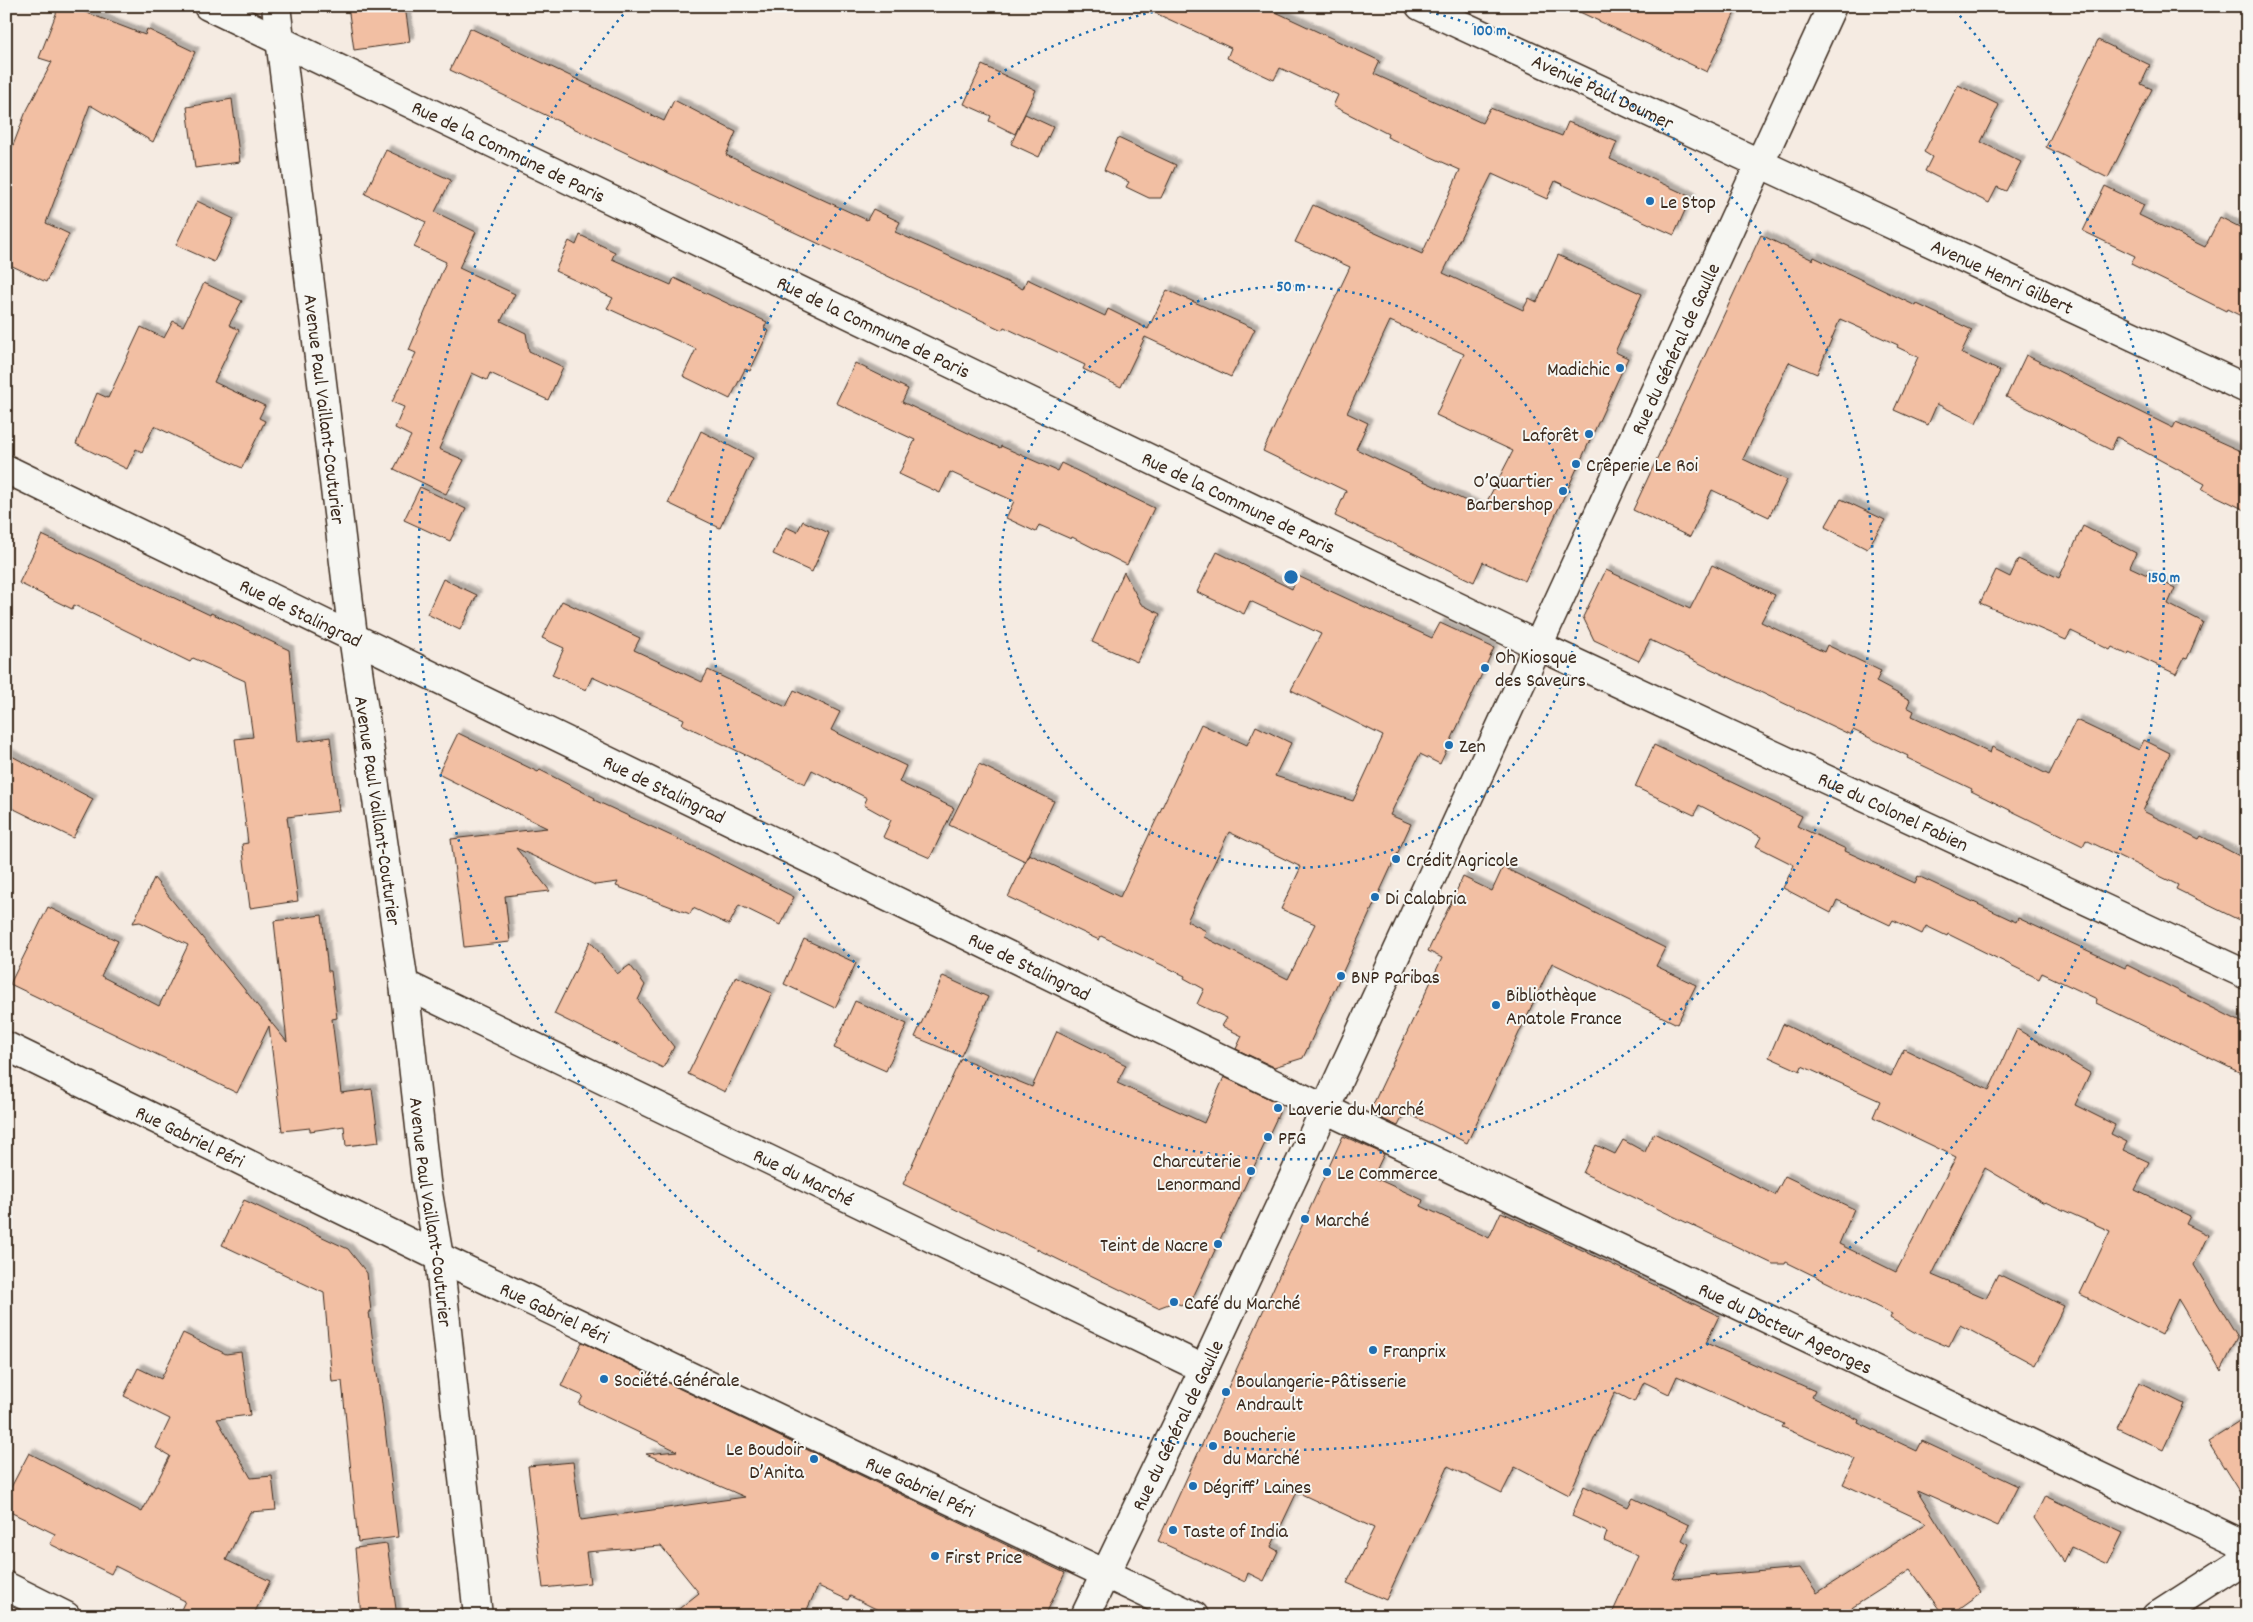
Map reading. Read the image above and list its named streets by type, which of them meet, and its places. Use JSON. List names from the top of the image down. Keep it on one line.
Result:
{"streets":{"street":["Avenue Paul Doumer","Rue de la Commune de Paris","Avenue Henri Gilbert","Rue du Général de Gaulle","Avenue Paul Vaillant-Couturier","Rue de Stalingrad","Rue du Colonel Fabien","Rue Gabriel Péri","Rue du Marché","Rue du Docteur Ageorges"]},"crossings":[["Avenue Paul Doumer","Avenue Henri Gilbert"],["Avenue Paul Doumer","Rue du Général de Gaulle"],["Rue de la Commune de Paris","Rue du Général de Gaulle"],["Rue de la Commune de Paris","Avenue Paul Vaillant-Couturier"],["Rue de la Commune de Paris","Rue du Colonel Fabien"],["Avenue Henri Gilbert","Rue du Général de Gaulle"],["Rue du Général de Gaulle","Rue de Stalingrad"],["Rue du Général de Gaulle","Rue du Colonel Fabien"],["Rue du Général de Gaulle","Rue Gabriel Péri"],["Rue du Général de Gaulle","Rue du Marché"],["Rue du Général de Gaulle","Rue du Docteur Ageorges"],["Avenue Paul Vaillant-Couturier","Rue de Stalingrad"],["Avenue Paul Vaillant-Couturier","Rue Gabriel Péri"],["Avenue Paul Vaillant-Couturier","Rue du Marché"],["Rue de Stalingrad","Rue du Docteur Ageorges"]],"places":["Le Stop","Madichic","Laforêt","Crêperie Le Roi","O’Quartier Barbershop","Oh Kiosque des Saveurs","Zen","Crédit Agricole","Di Calabria","BNP Paribas","Bibliothèque Anatole France","Laverie du Marché","PFG","Charcuterie Lenormand","Le Commerce","Marché","Teint de Nacre","Café du Marché","Franprix","Société Générale","Boulangerie-Pâtisserie Andrault","Boucherie du Marché","Le Boudoir D’Anita","Dégriff’ Laines","Taste of India","First Price"],"rings":["100 m","50 m","150 m"]}
